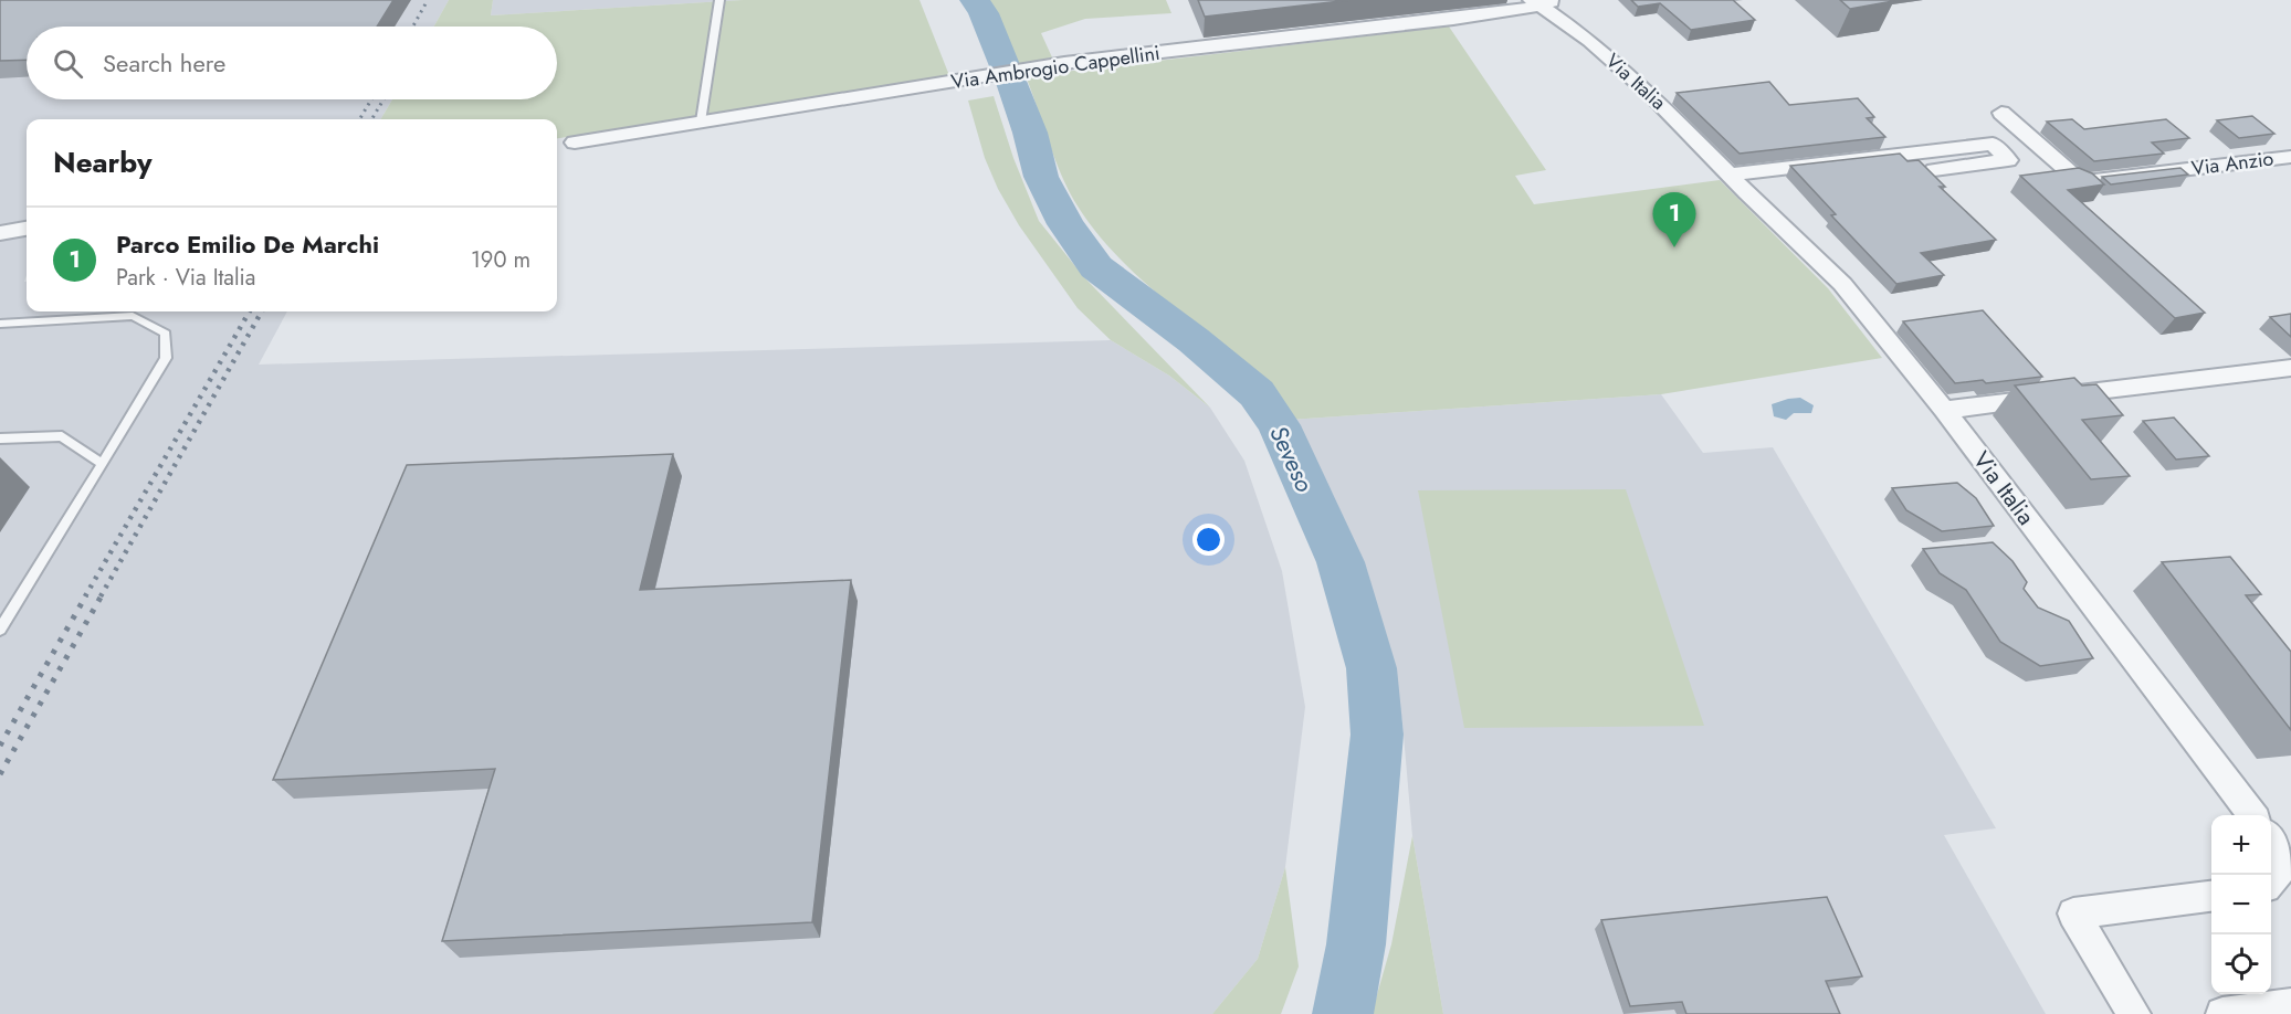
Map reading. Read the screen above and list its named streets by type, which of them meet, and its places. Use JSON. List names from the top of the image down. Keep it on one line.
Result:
{"streets":{"street":["Via Ambrogio Cappellini","Via Italia","Via Anzio"]},"crossings":[["Via Ambrogio Cappellini","Via Italia"]],"water":["Seveso"],"page":{"search":"Search here","heading":"Nearby","pins":"1","list":[{"mark":"1","name":"Parco Emilio De Marchi","note":"Park · Via Italia","value":"190 m"}],"map_buttons":["+","−"]}}
